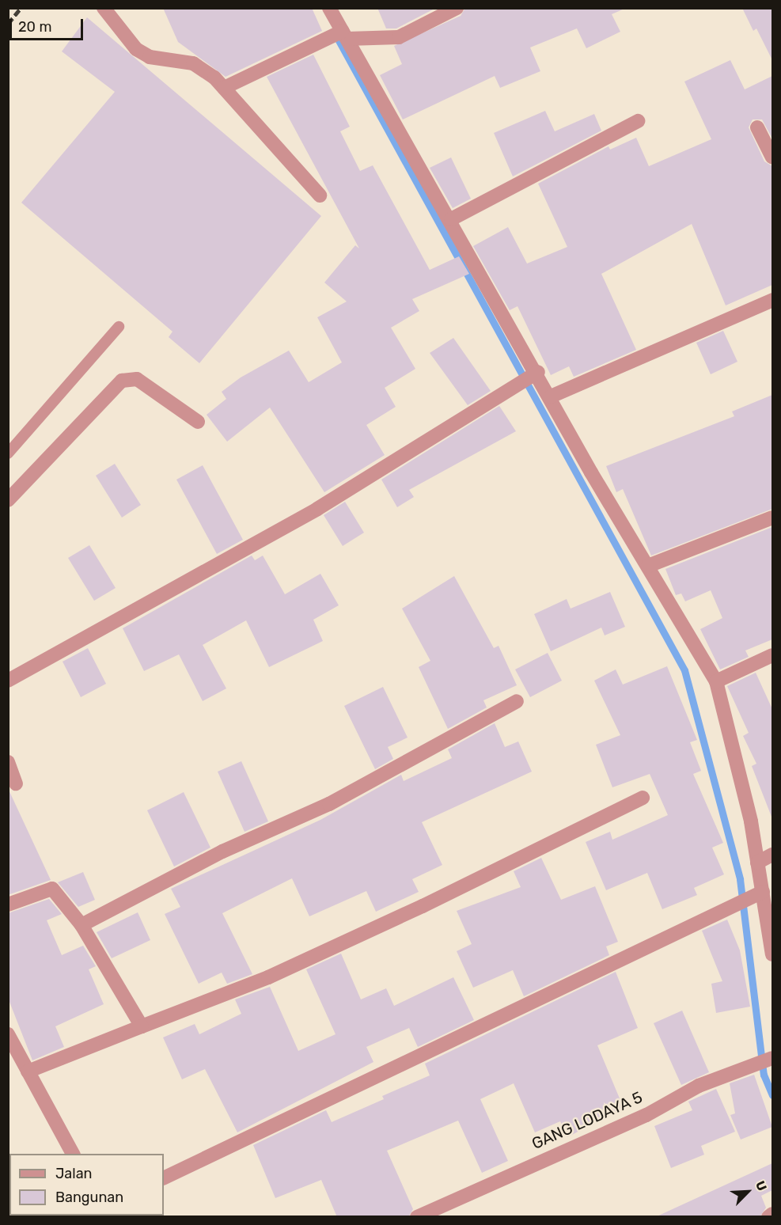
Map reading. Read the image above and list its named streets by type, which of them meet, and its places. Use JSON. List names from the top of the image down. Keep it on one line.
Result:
{"streets":{"street":["GANG LODAYA 5"]},"legend":["Jalan","Bangunan"],"scale_bar":"20 m","north":"top right"}
